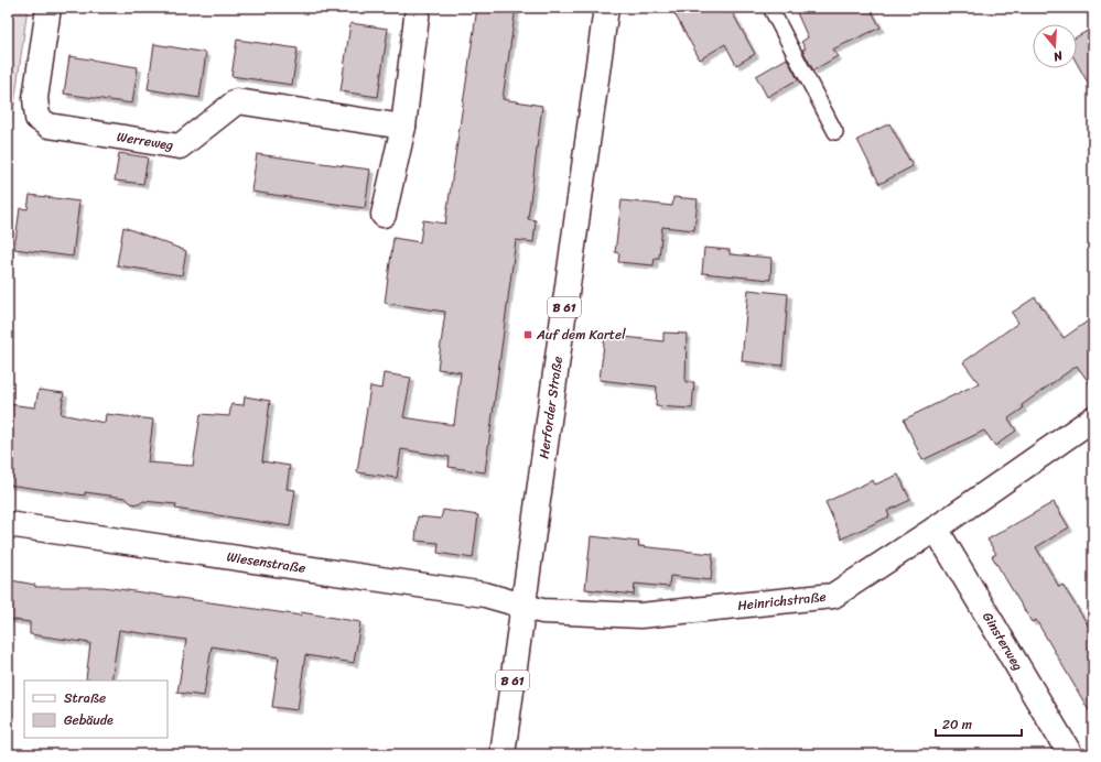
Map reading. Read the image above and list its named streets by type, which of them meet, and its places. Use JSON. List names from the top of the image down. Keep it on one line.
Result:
{"streets":{"street":["Werreweg","B 61","Herforder Straße","Wiesenstraße","Heinrichstraße","Ginsterweg"]},"crossings":[["Herforder Straße","Wiesenstraße"],["Herforder Straße","Heinrichstraße"],["Wiesenstraße","Heinrichstraße"],["Heinrichstraße","Ginsterweg"]],"places":{"transit":["Auf dem Kartel"]},"legend":["Straße","Gebäude"],"scale_bar":"20 m","north":"bottom"}
